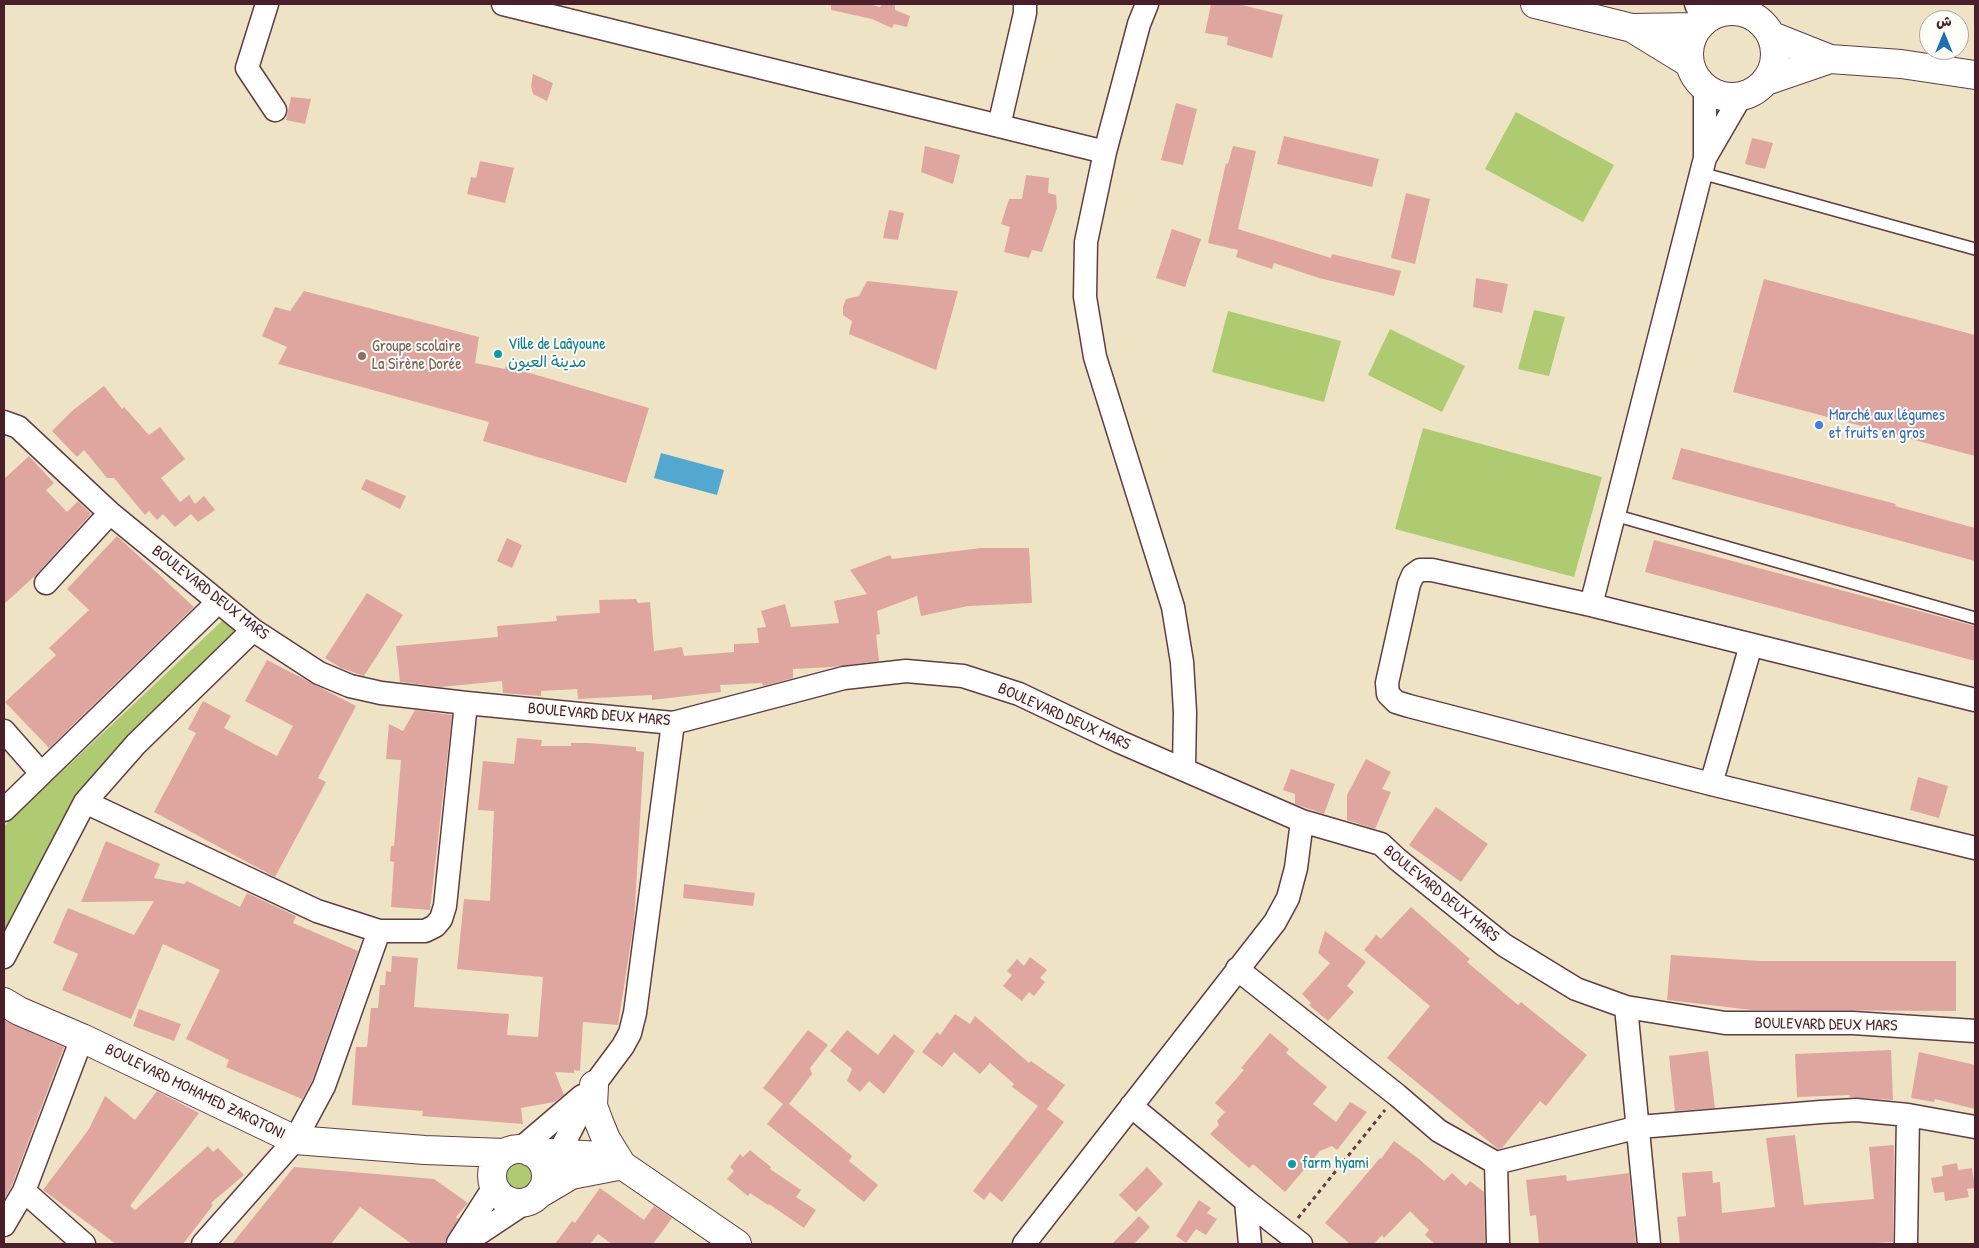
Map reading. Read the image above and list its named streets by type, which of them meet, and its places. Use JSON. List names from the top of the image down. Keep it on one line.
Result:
{"streets":{"street":["BOULEVARD DEUX MARS","BOULEVARD MOHAMED ZARQTONI"]},"places":["Ville de Laâyoune مدينة العيون","Groupe scolaire La Sirène Dorée","Marché aux légumes et fruits en gros","farm hyami"],"north":"top"}
